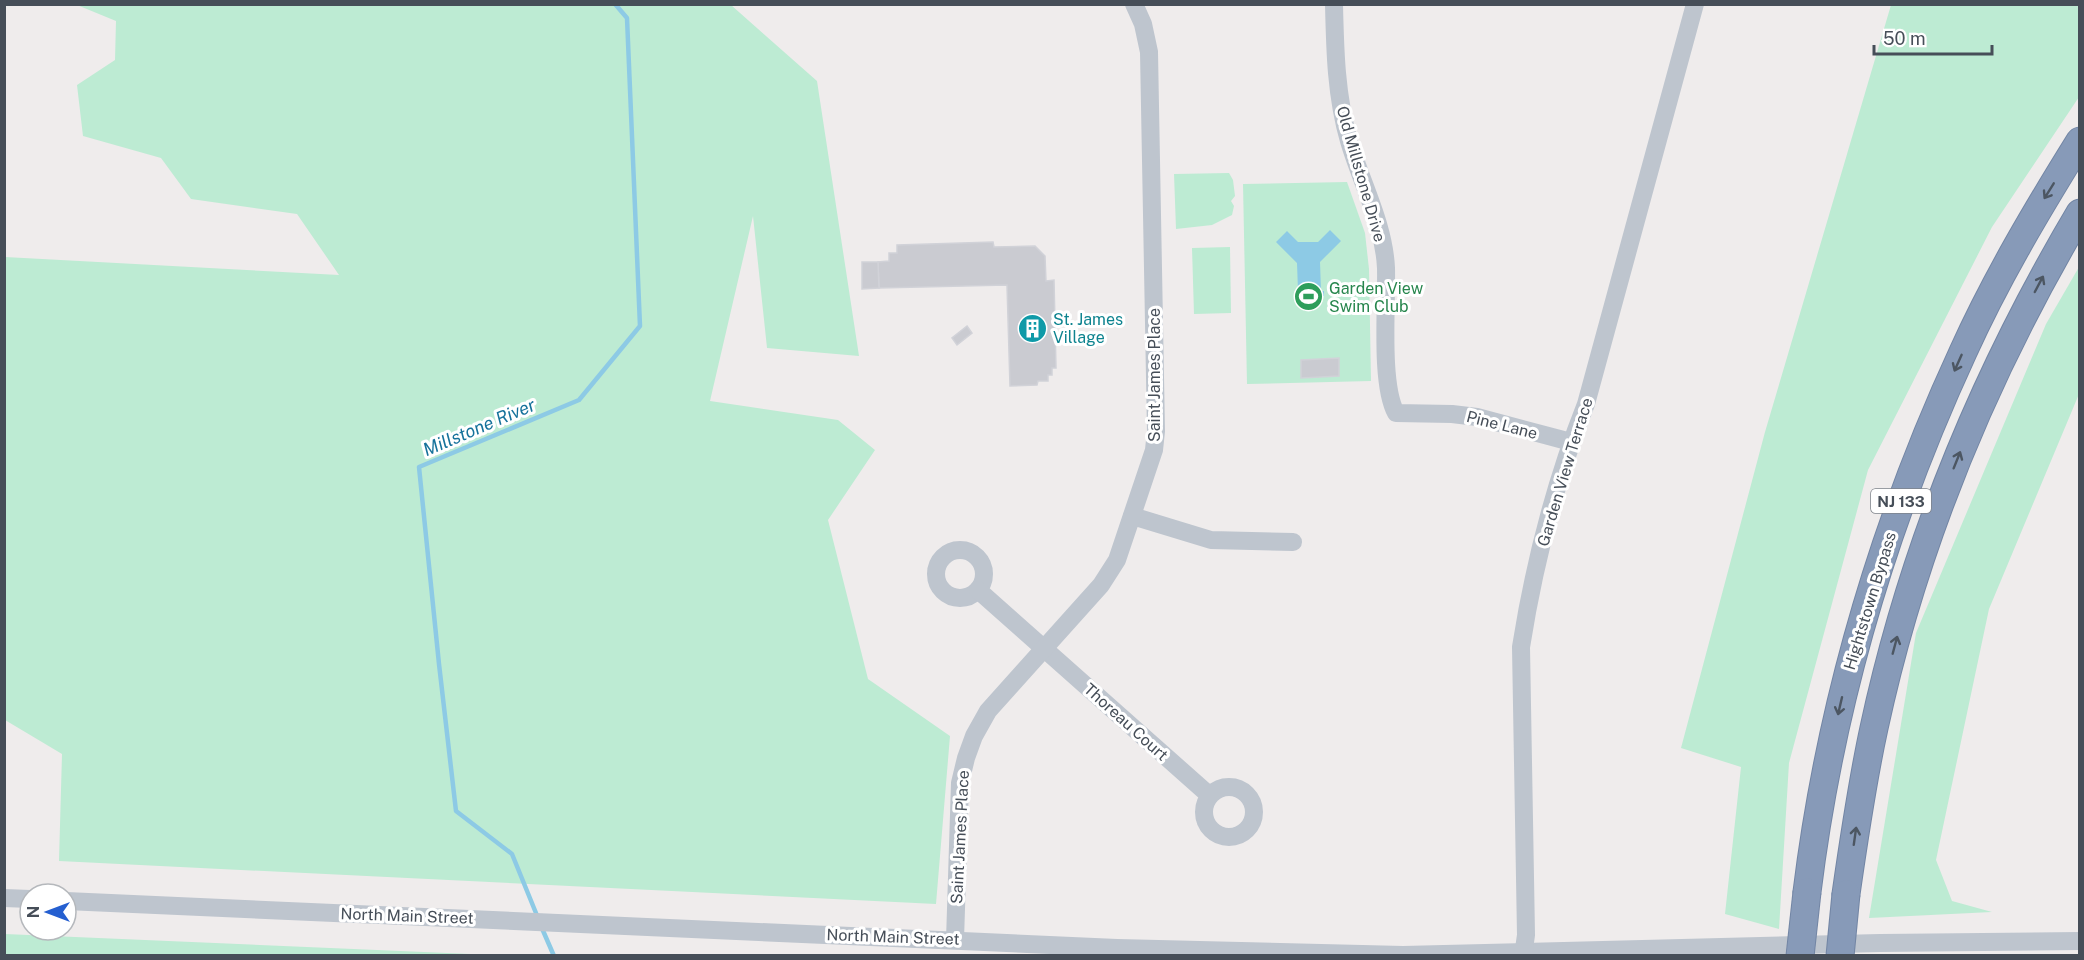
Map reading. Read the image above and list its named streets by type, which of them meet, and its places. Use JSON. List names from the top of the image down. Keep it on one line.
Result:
{"streets":{"highway":["NJ 133","Hightstown Bypass"],"street":["Old Millstone Drive","Saint James Place","Pine Lane","Garden View Terrace","Thoreau Court","North Main Street"]},"crossings":[["Old Millstone Drive","Pine Lane"],["Saint James Place","Thoreau Court"],["Saint James Place","North Main Street"],["Pine Lane","Garden View Terrace"],["Garden View Terrace","North Main Street"]],"water":["Millstone River"],"places":{"sports":["Garden View Swim Club"],"building":["St. James Village"]},"scale_bar":"50 m","north":"left"}
